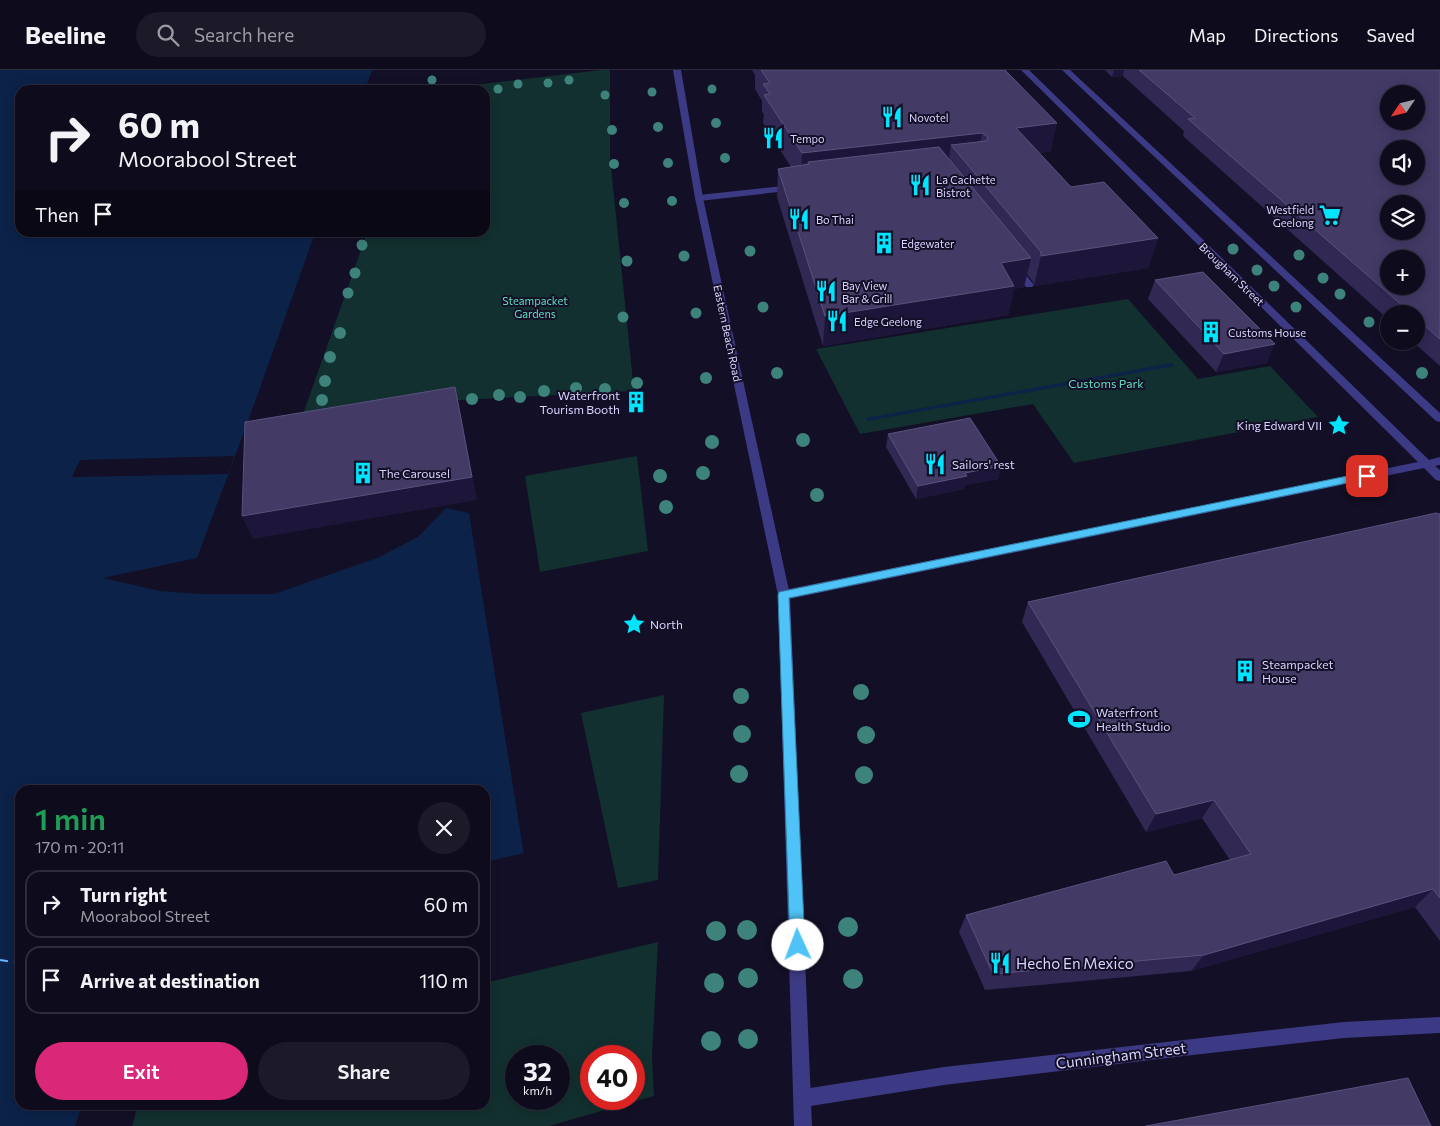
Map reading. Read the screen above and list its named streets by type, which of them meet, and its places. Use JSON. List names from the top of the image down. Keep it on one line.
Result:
{"streets":{"street":["Brougham Street","Eastern Beach Road","Cunningham Street"]},"crossings":[["Eastern Beach Road","Cunningham Street"]],"parks":["Steampacket Gardens","Customs Park"],"places":{"restaurant":["Novotel","Tempo","La Cachette Bistrot","Bo Thai","Bay View Bar & Grill","Edge Geelong","Sailors' rest","Hecho En Mexico"],"supermarket":["Westfield Geelong"],"building":["Edgewater","Customs House","Waterfront Tourism Booth","The Carousel","Steampacket House"],"place":["King Edward VII","North"],"sports":["Waterfront Health Studio"]},"north":"bottom left","page":{"header":"Beeline","search":"Search here","nav":["Map","Directions","Saved"],"map_buttons":["+","−"],"turn":["60 m","Moorabool Street"],"then":"Then","heading":["1 min","170 m · 20:11"],"list":[{"name":"Turn right","note":"Moorabool Street","value":"60 m"},{"name":"Arrive at destination","value":"110 m"}],"buttons":["Exit","Share"],"speed":"32 km/h","limit":"40"}}
